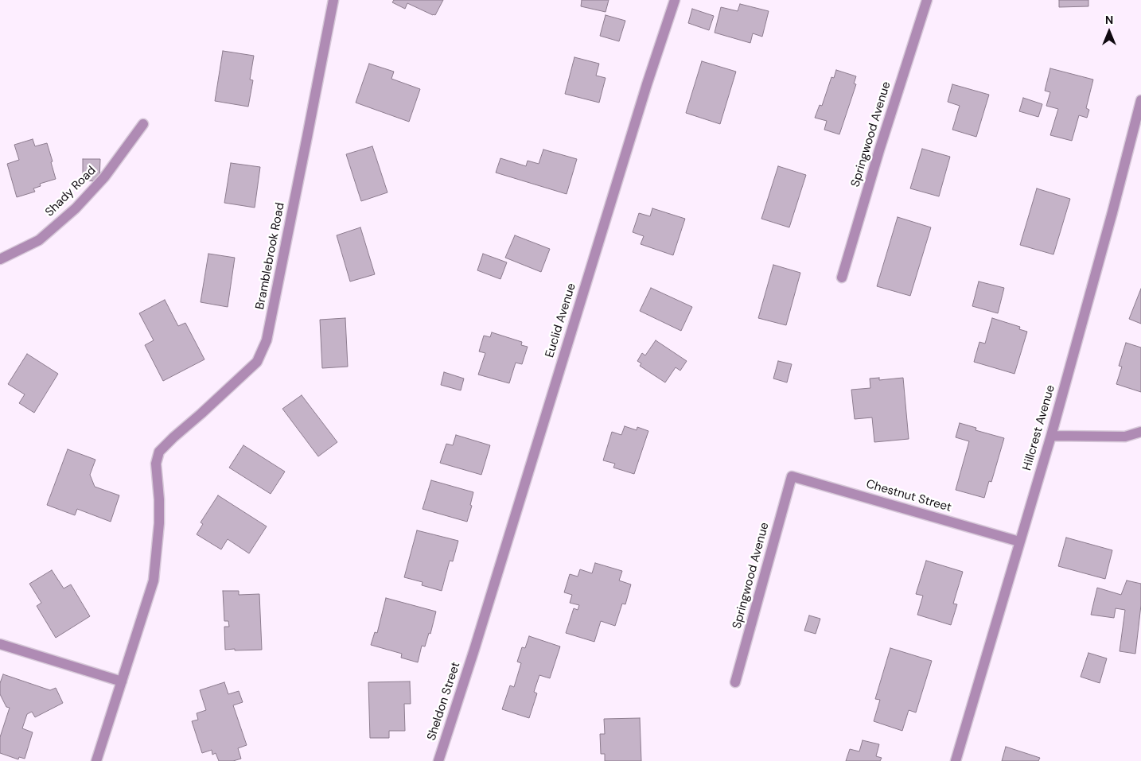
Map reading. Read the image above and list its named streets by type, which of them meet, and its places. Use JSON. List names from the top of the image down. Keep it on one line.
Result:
{"streets":{"street":["Springwood Avenue","Shady Road","Bramblebrook Road","Euclid Avenue","Hillcrest Avenue","Chestnut Street","Sheldon Street"]},"crossings":[["Springwood Avenue","Chestnut Street"],["Euclid Avenue","Sheldon Street"],["Hillcrest Avenue","Chestnut Street"]],"north":"top"}
